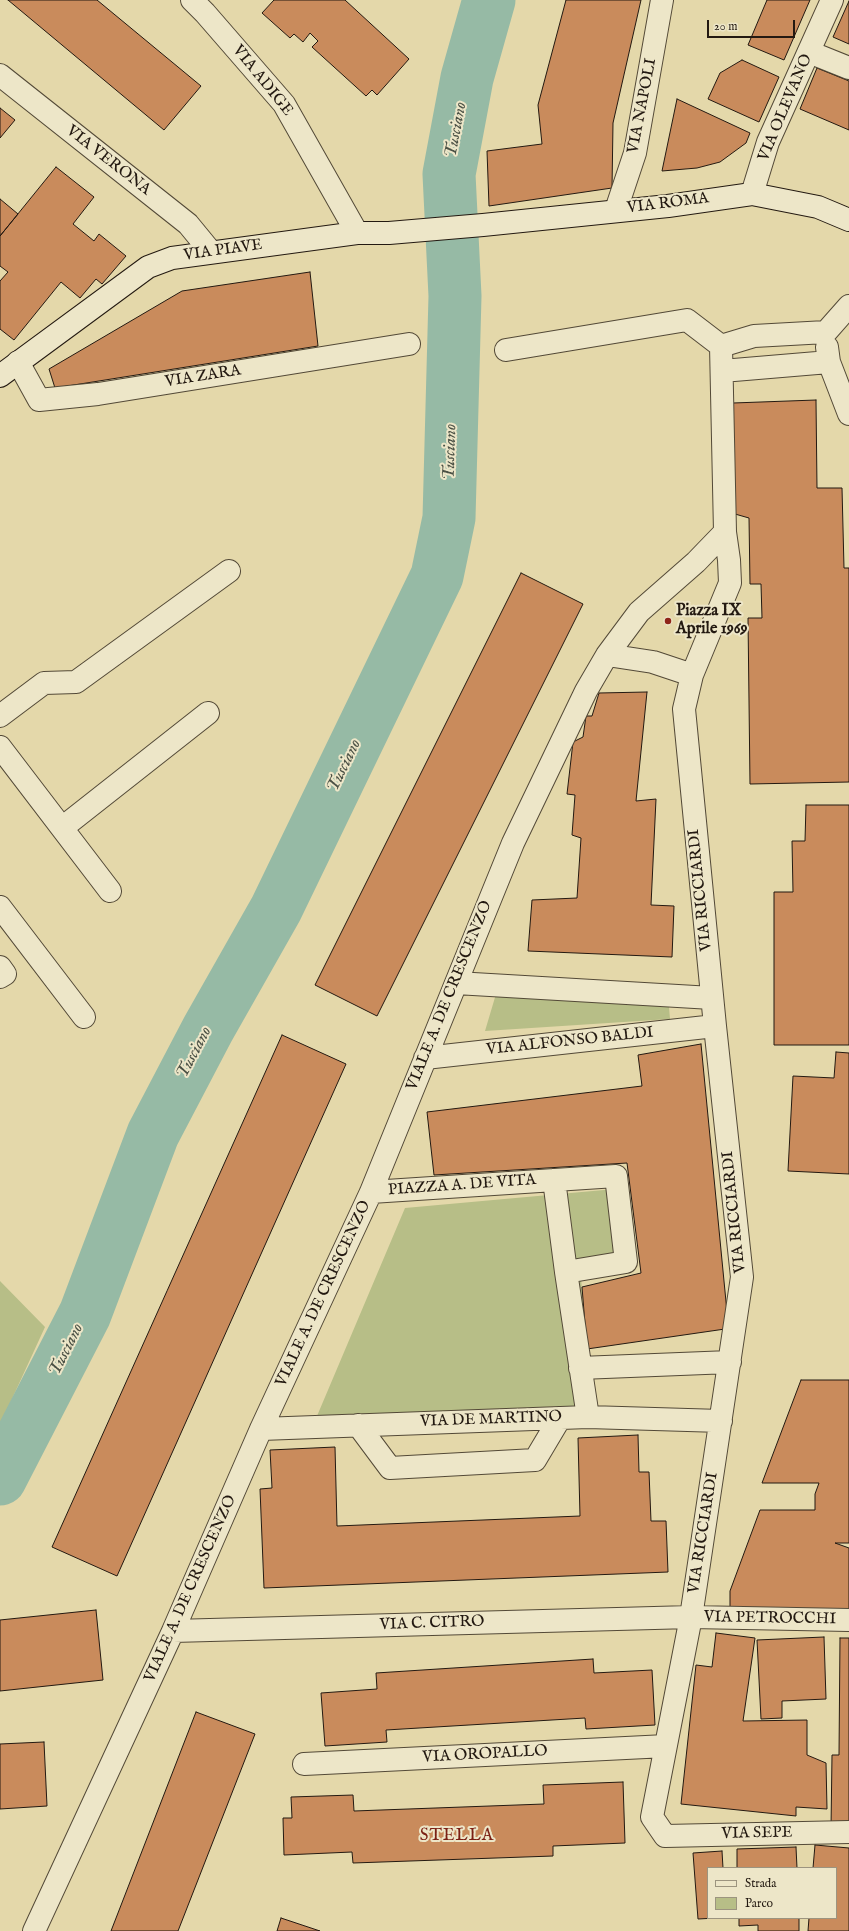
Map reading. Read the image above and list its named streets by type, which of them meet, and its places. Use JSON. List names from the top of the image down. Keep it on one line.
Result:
{"streets":{"street":["VIA ADIGE","VIA NAPOLI","VIA OLEVANO","VIA VERONA","VIA ROMA","VIA PIAVE","VIA ZARA","VIA RICCIARDI","VIALE A. DE CRESCENZO","VIA ALFONSO BALDI","PIAZZA A. DE VITA","VIA DE MARTINO","VIA PETROCCHI","VIA C. CITRO","VIA OROPALLO","VIA SEPE"]},"crossings":[["VIA ADIGE","VIA PIAVE"],["VIA NAPOLI","VIA ROMA"],["VIA OLEVANO","VIA ROMA"],["VIA VERONA","VIA PIAVE"],["VIA ROMA","VIA PIAVE"],["VIA PIAVE","VIA ZARA"],["VIA RICCIARDI","VIALE A. DE CRESCENZO"],["VIA RICCIARDI","VIA ALFONSO BALDI"],["VIA RICCIARDI","VIA DE MARTINO"],["VIA RICCIARDI","VIA PETROCCHI"],["VIA RICCIARDI","VIA C. CITRO"],["VIA RICCIARDI","VIA OROPALLO"],["VIA RICCIARDI","VIA SEPE"],["VIALE A. DE CRESCENZO","VIA ALFONSO BALDI"],["VIALE A. DE CRESCENZO","PIAZZA A. DE VITA"],["VIALE A. DE CRESCENZO","VIA DE MARTINO"],["VIALE A. DE CRESCENZO","VIA C. CITRO"],["PIAZZA A. DE VITA","VIA DE MARTINO"],["VIA PETROCCHI","VIA C. CITRO"]],"districts":["STELLA"],"water":["Tusciano"],"places":["Piazza IX Aprile 1969"],"legend":["Strada","Parco"],"scale_bar":"20 m"}
